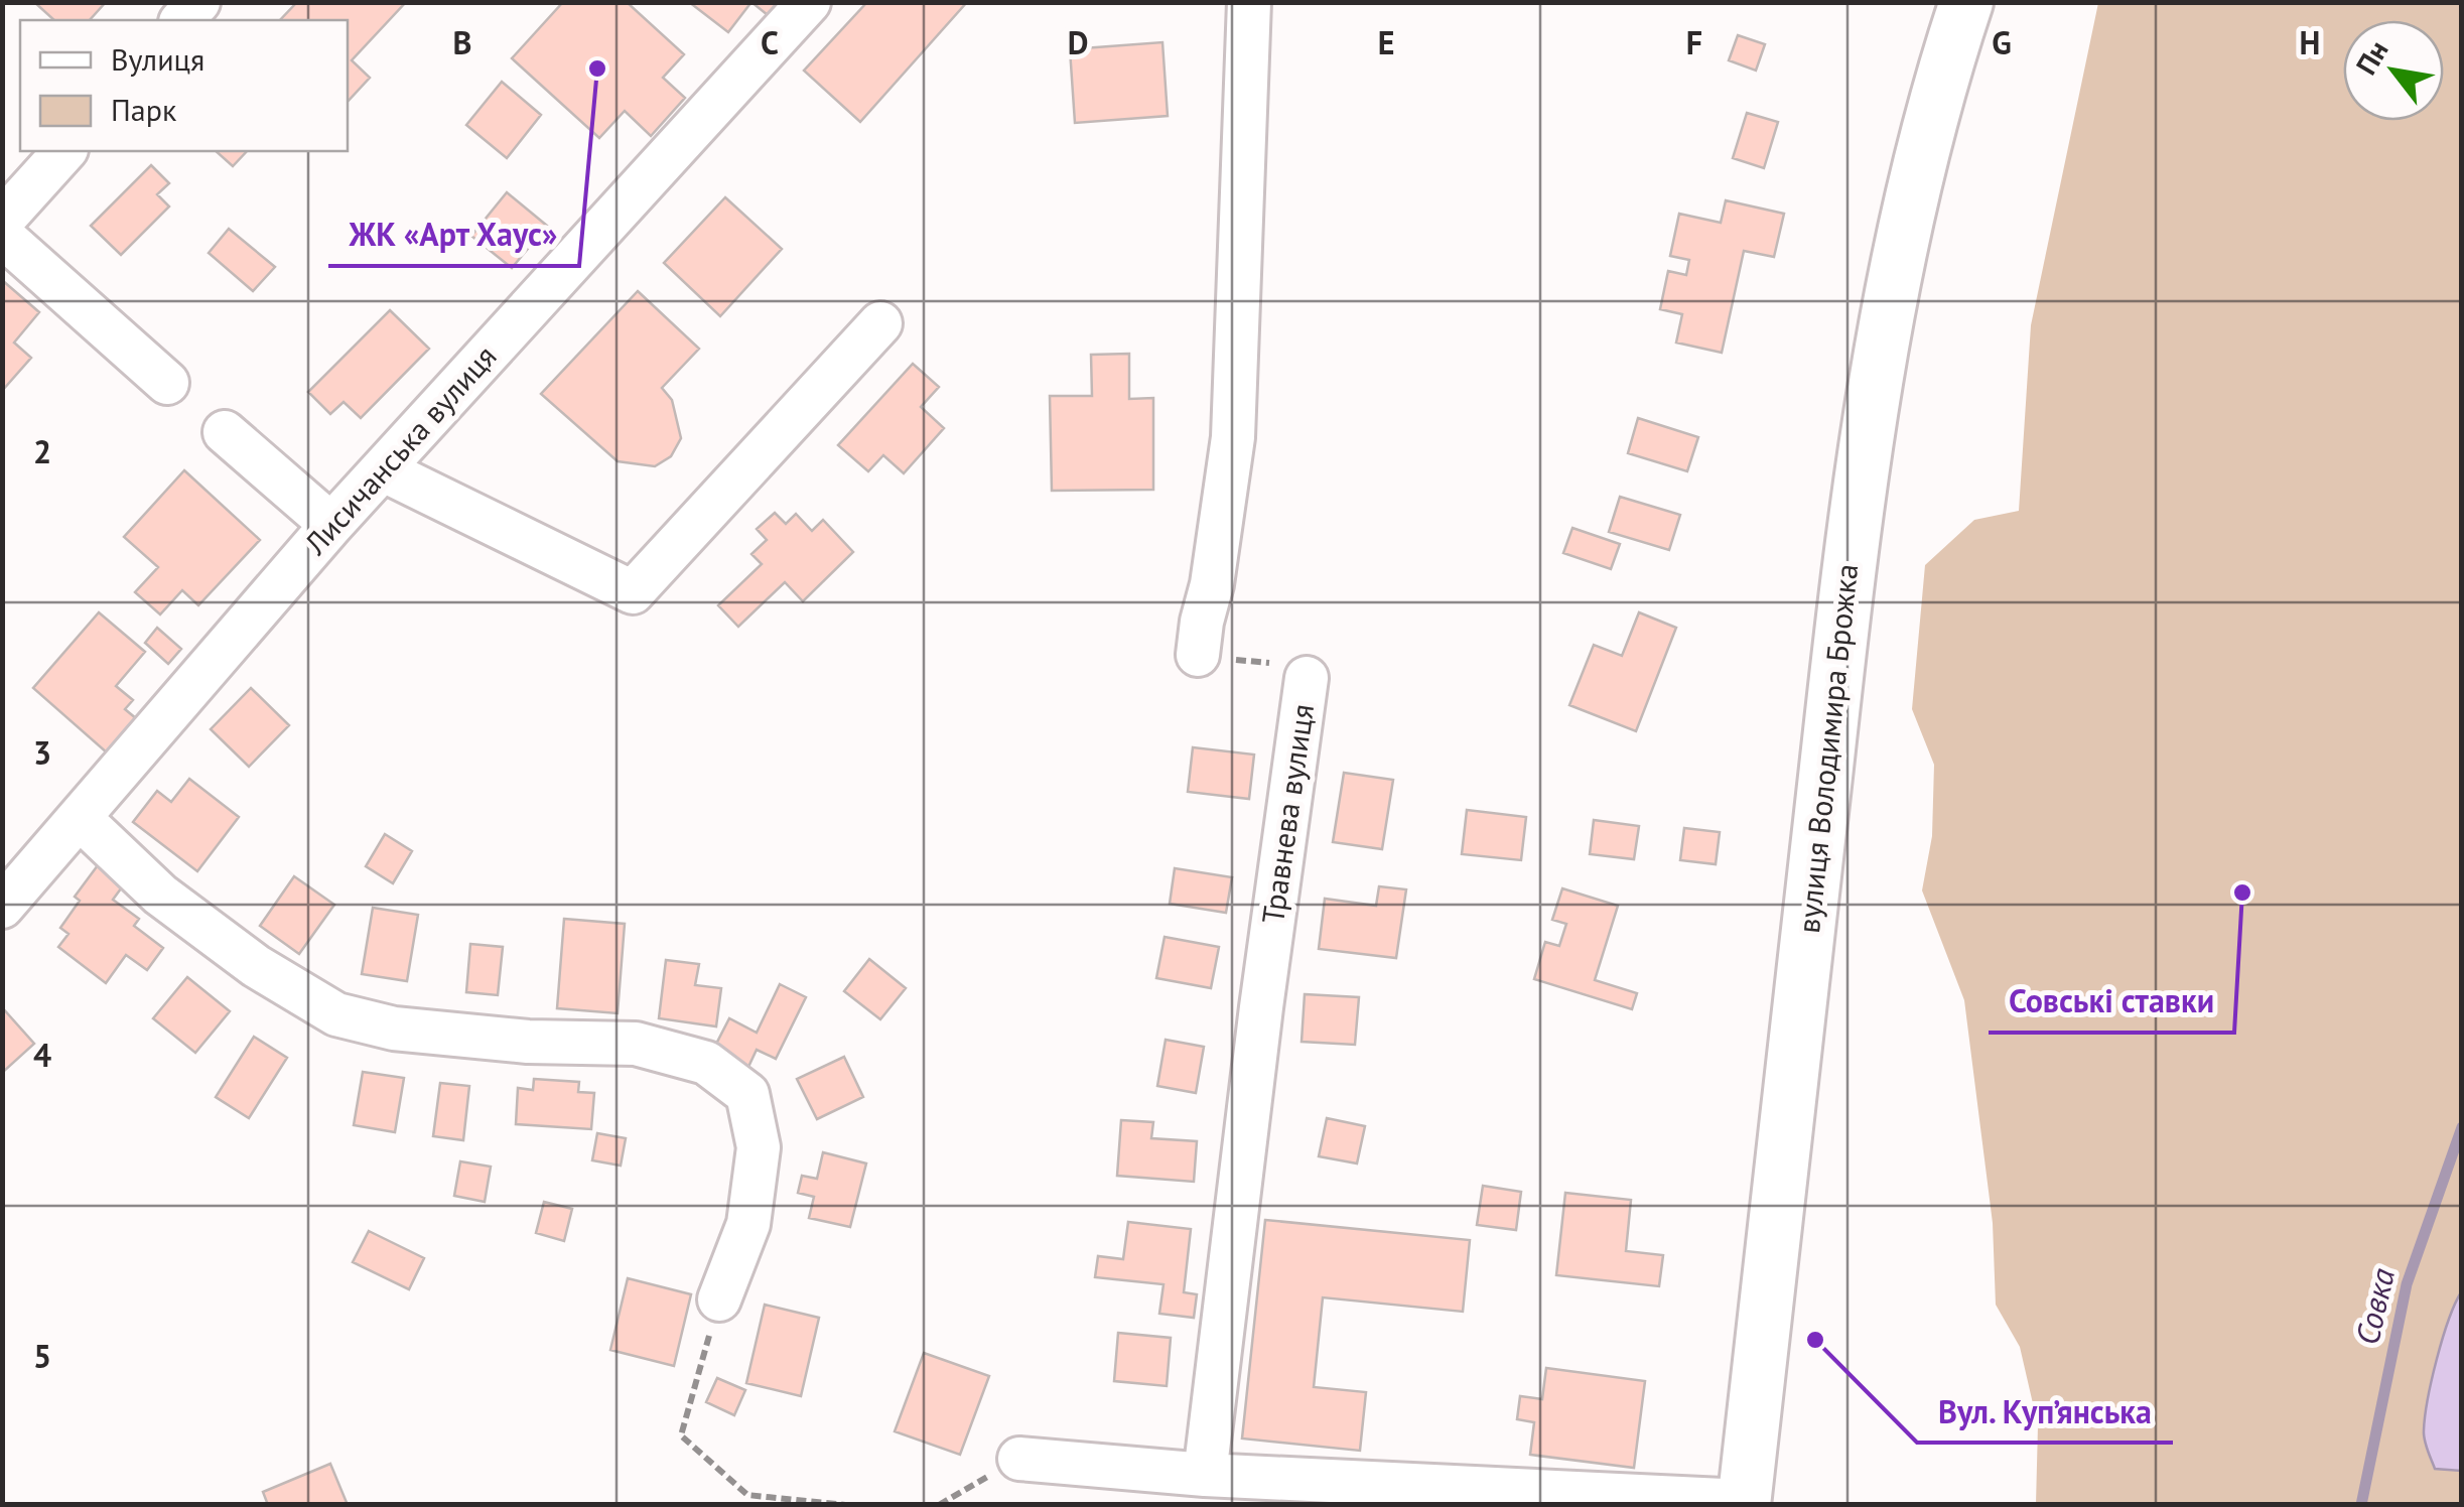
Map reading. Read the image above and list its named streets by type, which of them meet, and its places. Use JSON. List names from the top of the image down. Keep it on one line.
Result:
{"streets":{"main road":["вулиця Володимира Брожка"],"street":["Лисичанська вулиця","Травнева вулиця"]},"water":["Совка"],"places":["ЖК «Арт Хаус»","Совські ставки","Вул. Куп’янська"],"legend":["Вулиця","Парк"],"north":"top left","grid":{"columns":["B","C","D","E","F","G","H"],"rows":["2","3","4","5"]}}
